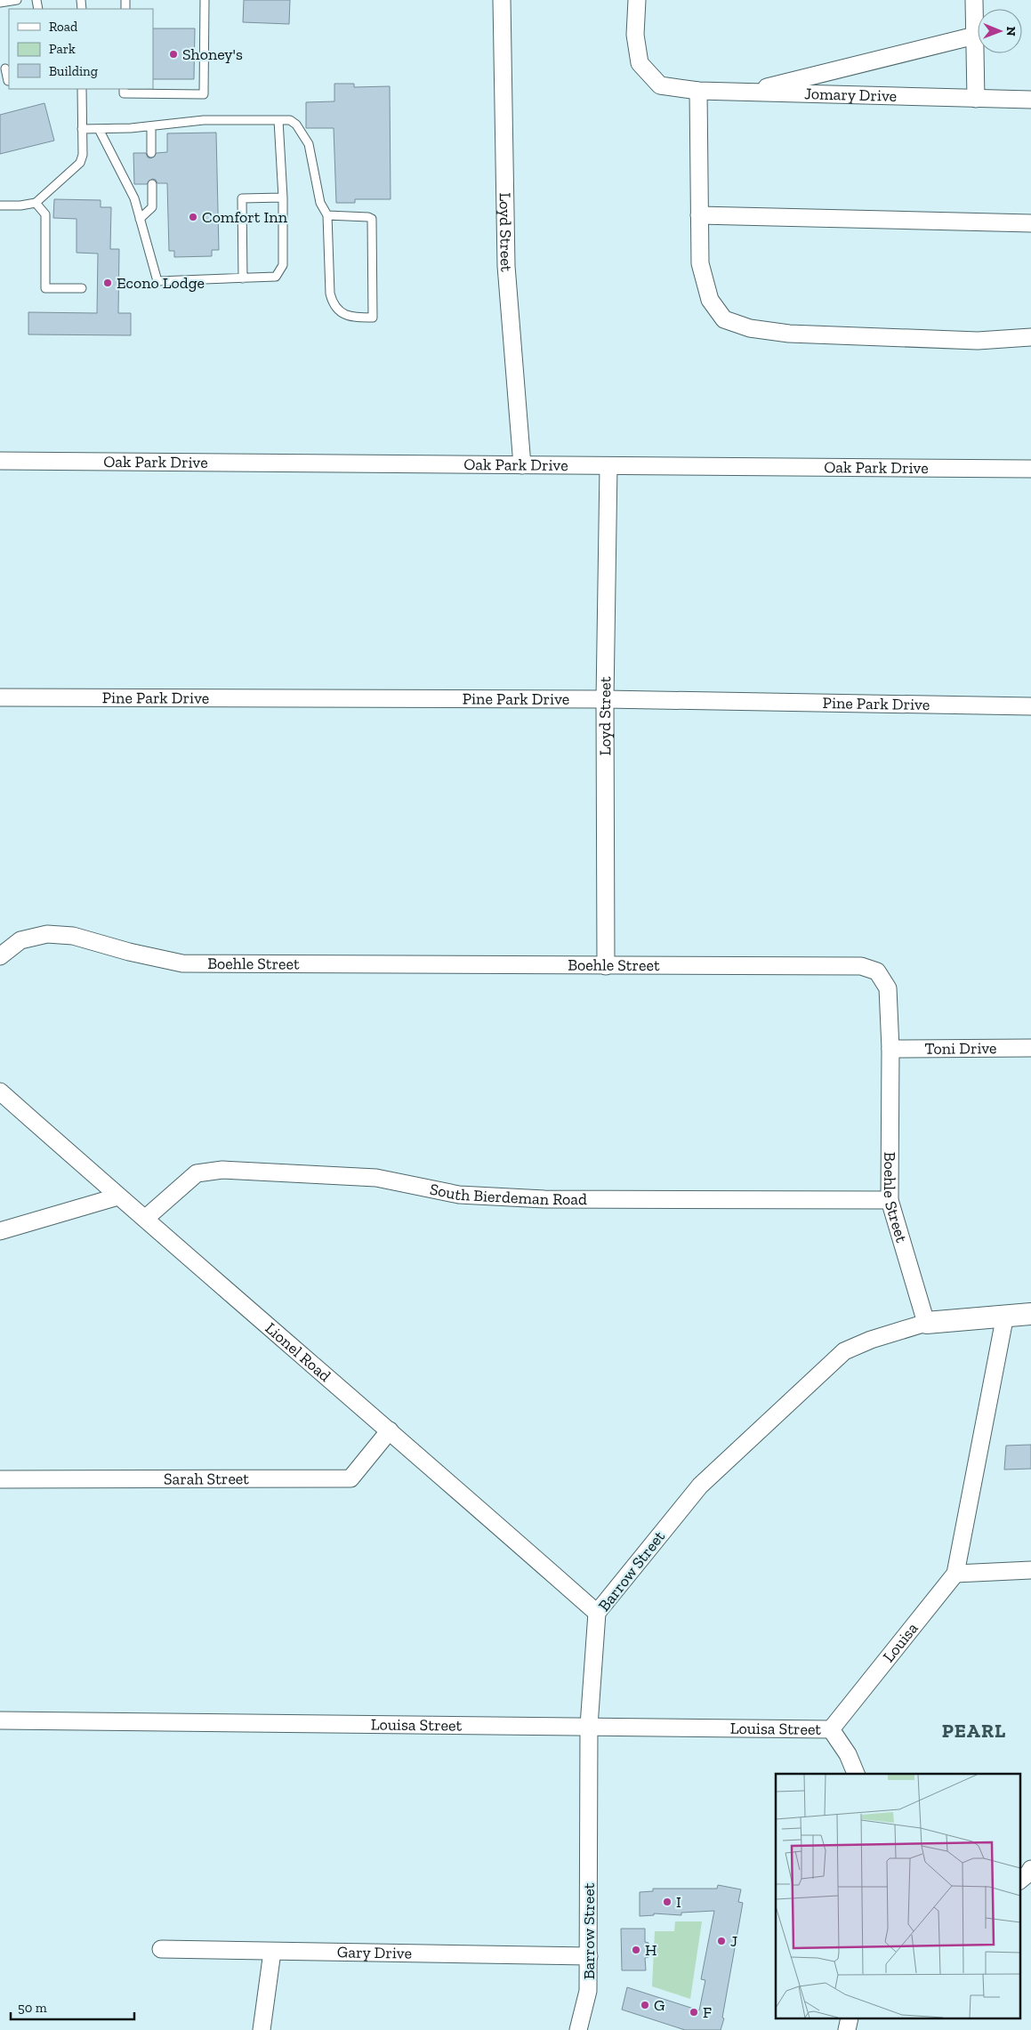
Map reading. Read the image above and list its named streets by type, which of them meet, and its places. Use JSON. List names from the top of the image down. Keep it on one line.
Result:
{"streets":{"street":["Jomary Drive","Loyd Street","Oak Park Drive","Pine Park Drive","Boehle Street","Toni Drive","South Bierdeman Road","Lionel Road","Sarah Street","Barrow Street","Louisa","Louisa Street","Gary Drive"]},"crossings":[["Loyd Street","Oak Park Drive"],["Loyd Street","Pine Park Drive"],["Loyd Street","Boehle Street"],["Boehle Street","Toni Drive"],["Boehle Street","South Bierdeman Road"],["Boehle Street","Barrow Street"],["South Bierdeman Road","Lionel Road"],["Lionel Road","Sarah Street"],["Lionel Road","Barrow Street"],["Barrow Street","Louisa Street"],["Barrow Street","Gary Drive"],["Louisa","Louisa Street"]],"districts":["PEARL"],"places":["Shoney's","Comfort Inn","Econo Lodge","I","J","H","G","F"],"legend":["Road","Park","Building"],"scale_bar":"50 m","north":"right"}
